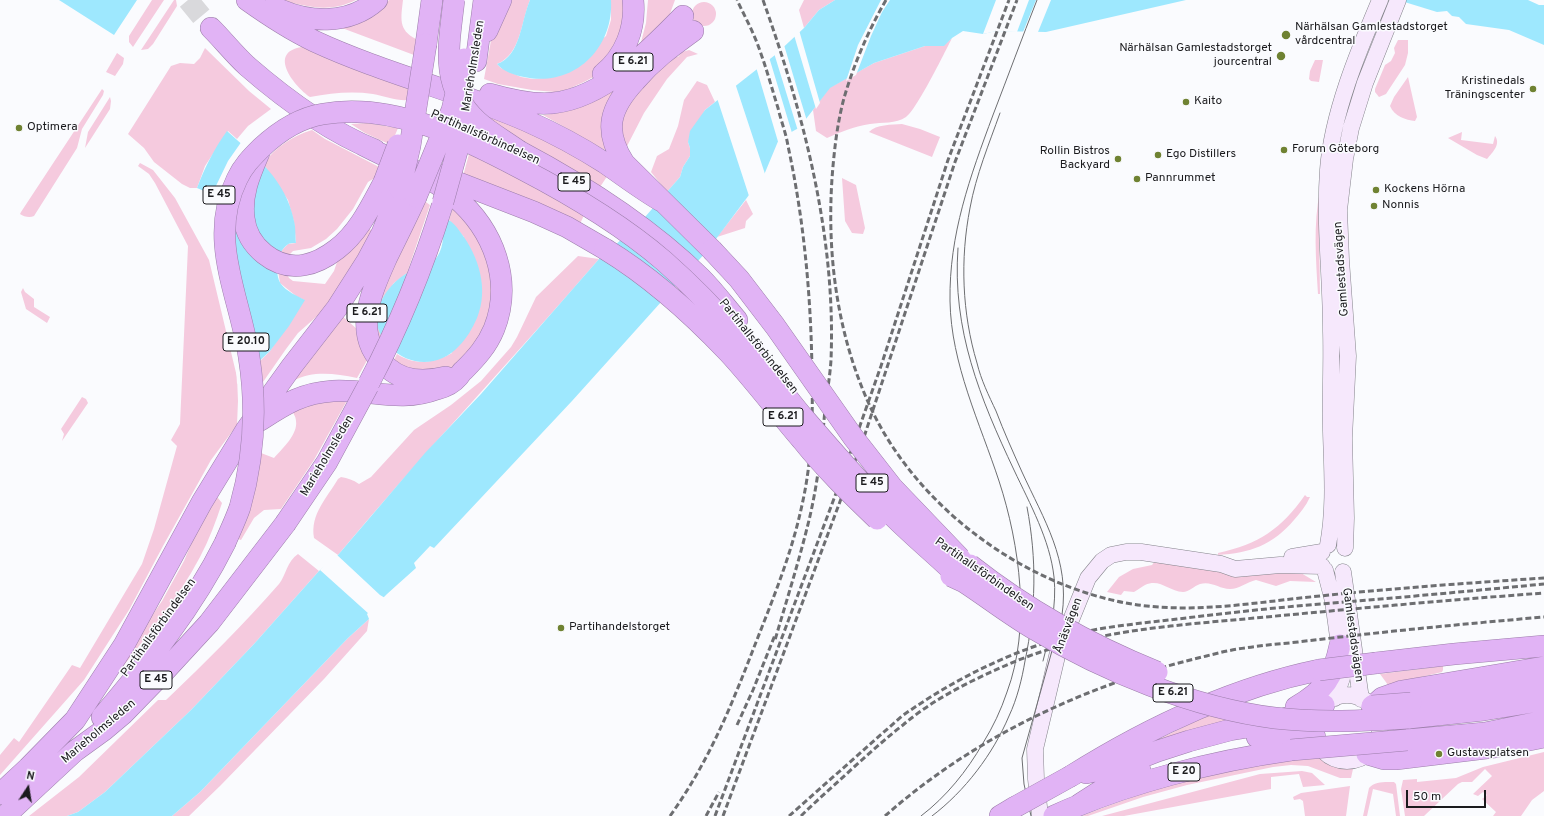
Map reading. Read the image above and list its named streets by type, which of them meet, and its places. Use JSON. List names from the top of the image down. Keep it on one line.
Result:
{"streets":{"highway":["E 6.21","Marieholmsleden","Partihallsförbindelsen","E 45","E 20.10","E 20"],"main road":["Gamlestadsvägen","Ånäsvägen"]},"crossings":[["E 6.21","Marieholmsleden"],["E 6.21","Partihallsförbindelsen"],["E 6.21","E 45"],["Marieholmsleden","Partihallsförbindelsen"],["Marieholmsleden","E 45"],["Partihallsförbindelsen","E 45"],["Gamlestadsvägen","Ånäsvägen"]],"places":["Närhälsan Gamlestadstorget vårdcentral","Närhälsan Gamlestadstorget jourcentral","Kristinedals Träningscenter","Kaito","Optimera","Forum Göteborg","Ego Distillers","Rollin Bistros Backyard","Pannrummet","Kockens Hörna","Nonnis","Partihandelstorget","Gustavsplatsen"],"scale_bar":"50 m","north":"top"}
